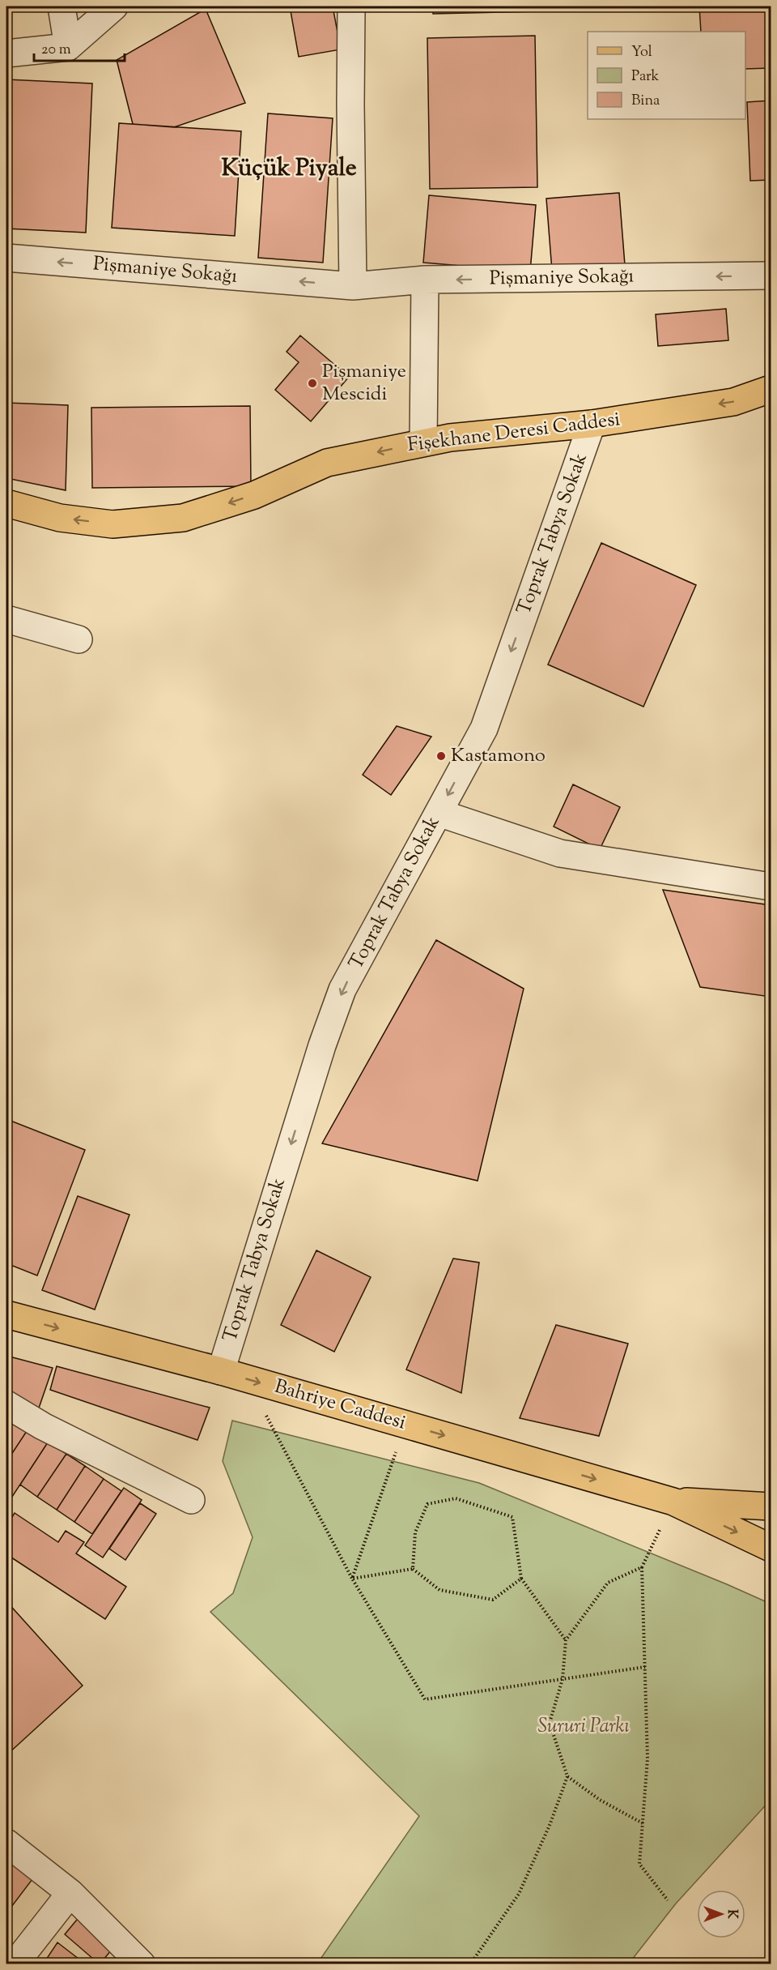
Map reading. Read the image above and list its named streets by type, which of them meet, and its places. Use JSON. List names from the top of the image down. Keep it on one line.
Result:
{"streets":{"main road":["Fişekhane Deresi Caddesi","Bahriye Caddesi"],"street":["Pişmaniye Sokağı","Toprak Tabya Sokak"]},"crossings":[["Fişekhane Deresi Caddesi","Toprak Tabya Sokak"],["Toprak Tabya Sokak","Bahriye Caddesi"]],"one_way":["Pişmaniye Sokağı","Fişekhane Deresi Caddesi","Toprak Tabya Sokak","Bahriye Caddesi"],"districts":["Küçük Piyale"],"parks":["Sururi Parkı"],"places":["Pişmaniye Mescidi","Kastamono"],"legend":["Yol","Park","Bina"],"scale_bar":"20 m","north":"right"}
